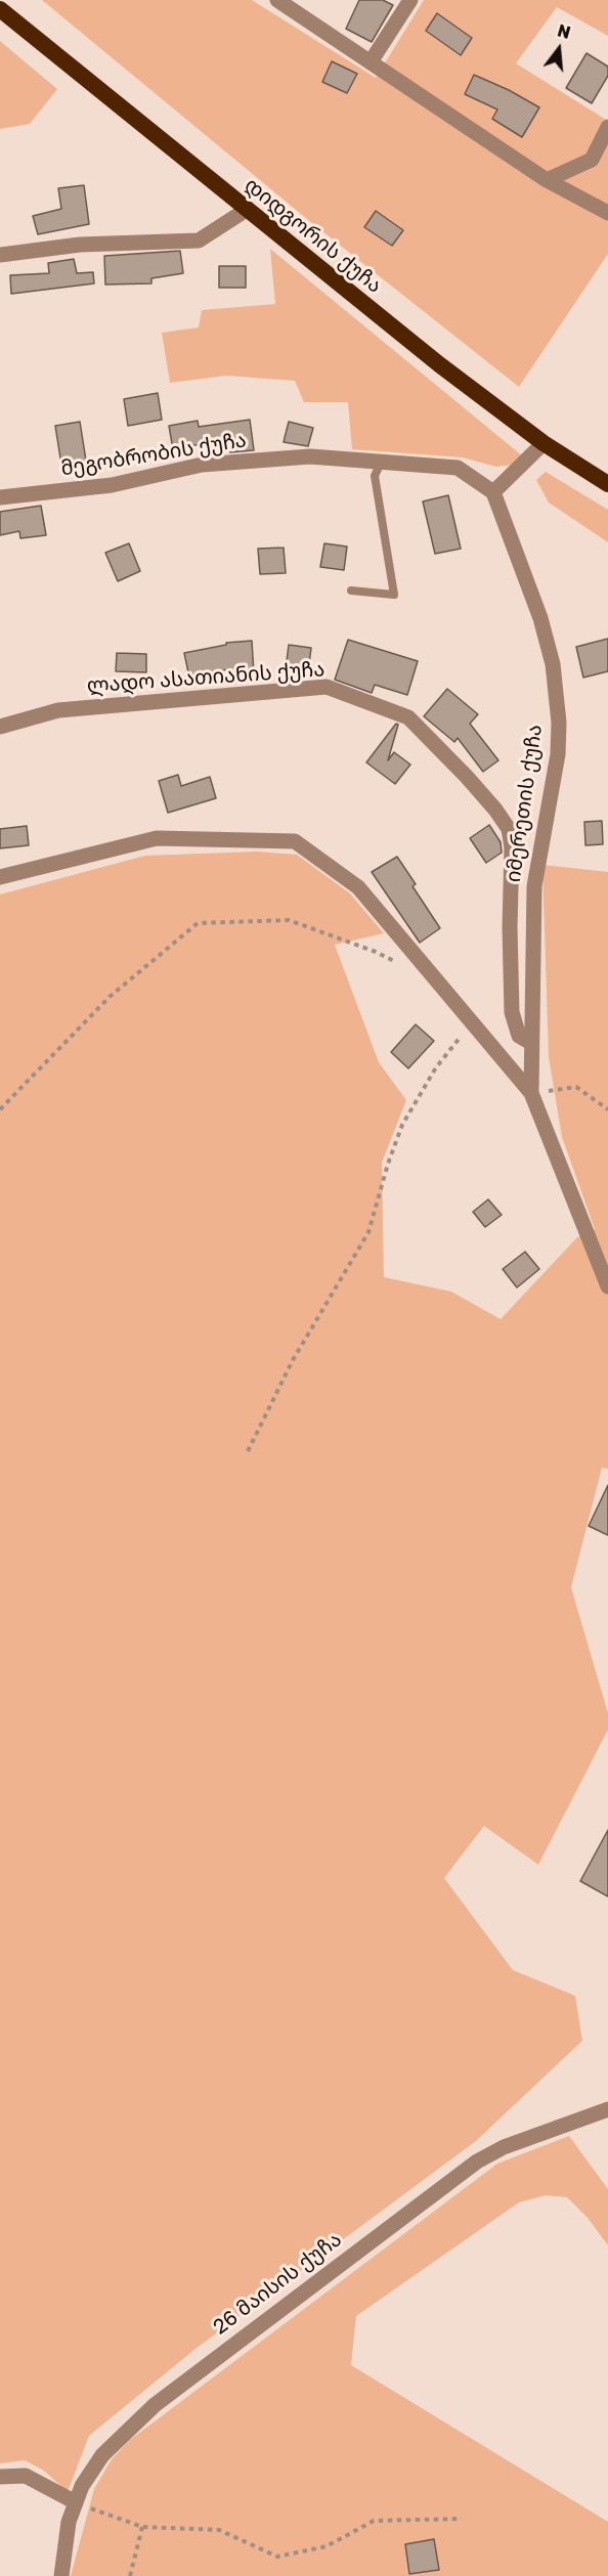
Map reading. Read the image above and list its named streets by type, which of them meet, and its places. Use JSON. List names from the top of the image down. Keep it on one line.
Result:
{"streets":{"highway":["დიდგორის ქუჩა"],"street":["მეგობრობის ქუჩა","ლადო ასათიანის ქუჩა","იმერეთის ქუჩა","26 მაისის ქუჩა"]},"crossings":[["მეგობრობის ქუჩა","იმერეთის ქუჩა"],["ლადო ასათიანის ქუჩა","იმერეთის ქუჩა"]],"north":"top"}
